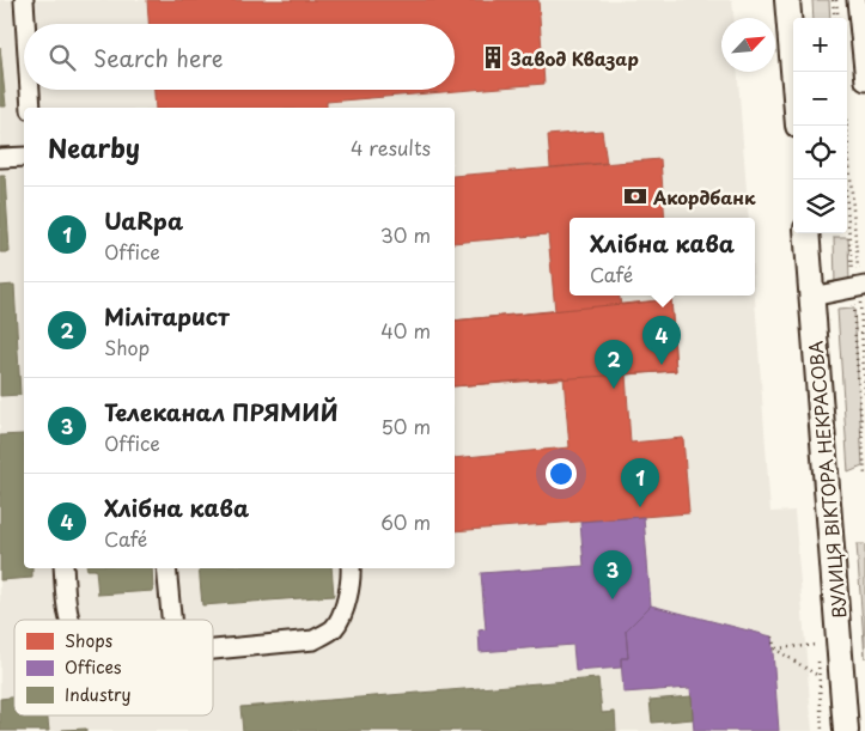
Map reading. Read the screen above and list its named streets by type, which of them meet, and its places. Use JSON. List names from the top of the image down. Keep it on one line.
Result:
{"streets":{"main road":["ВУЛИЦЯ ВІКТОРА НЕКРАСОВА"]},"places":{"building":["Завод Квазар"],"bank":["Акордбанк"]},"legend":["Shops","Offices","Industry"],"north":"top right","page":{"map_buttons":["+","−"],"search":"Search here","heading":["Nearby","4 results"],"list":[{"mark":"1","name":"UaRpa","note":"Office","value":"30 m"},{"mark":"2","name":"Мілітарист","note":"Shop","value":"40 m"},{"mark":"3","name":"Телеканал ПРЯМИЙ","note":"Office","value":"50 m"},{"mark":"4","name":"Хлібна кава","note":"Café","value":"60 m"}],"popup":["Хлібна кава","Café"],"pins":["4","2","1","3"]}}
